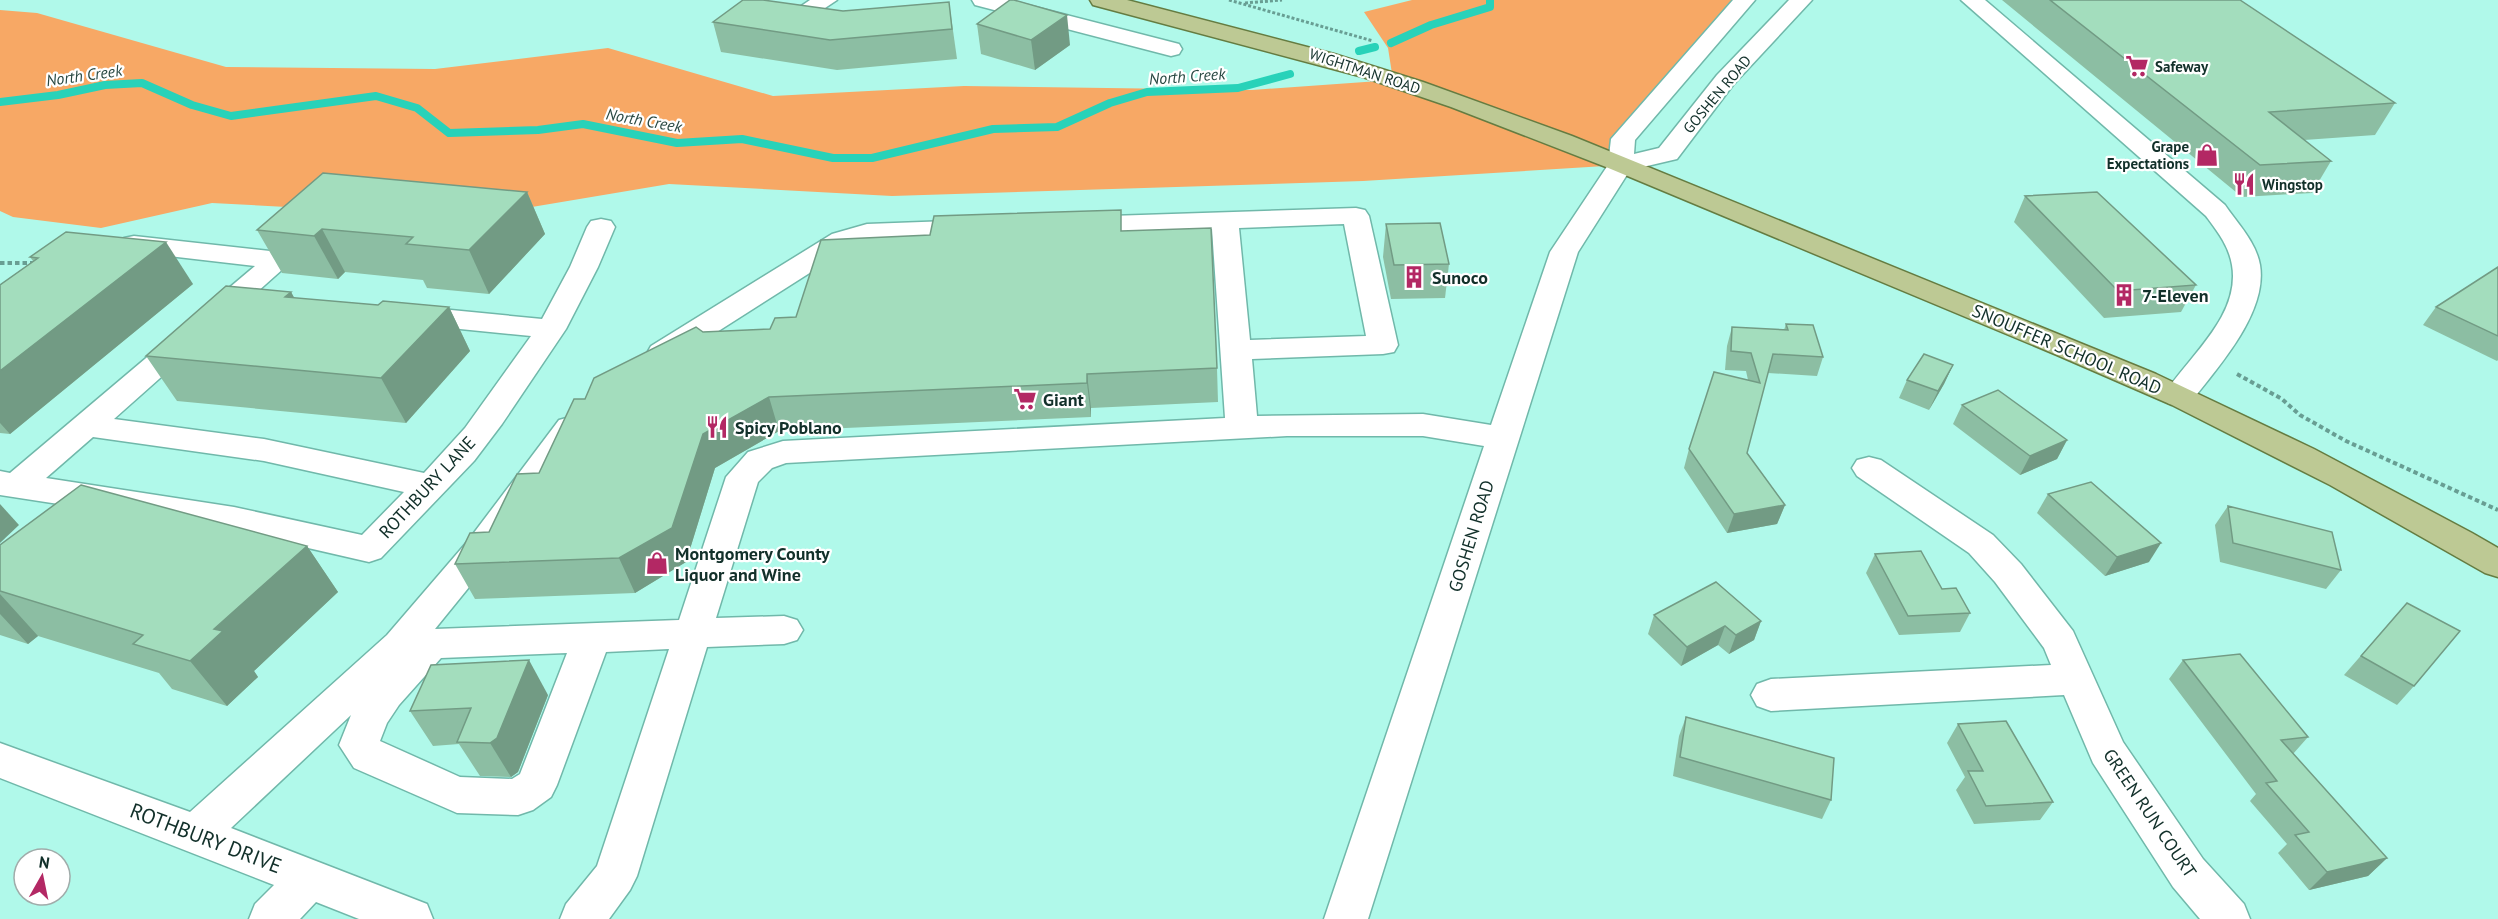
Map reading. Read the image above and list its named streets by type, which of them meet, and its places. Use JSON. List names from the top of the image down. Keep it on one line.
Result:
{"streets":{"main road":["WIGHTMAN ROAD","SNOUFFER SCHOOL ROAD"],"street":["GOSHEN ROAD","ROTHBURY LANE","GREEN RUN COURT","ROTHBURY DRIVE"]},"crossings":[["WIGHTMAN ROAD","GOSHEN ROAD"],["WIGHTMAN ROAD","SNOUFFER SCHOOL ROAD"],["GOSHEN ROAD","SNOUFFER SCHOOL ROAD"]],"water":["North Creek"],"places":{"supermarket":["Safeway","Giant"],"shop":["Grape Expectations","Montgomery County Liquor and Wine"],"restaurant":["Wingstop","Spicy Poblano"],"building":["Sunoco","7-Eleven"]},"north":"top"}
